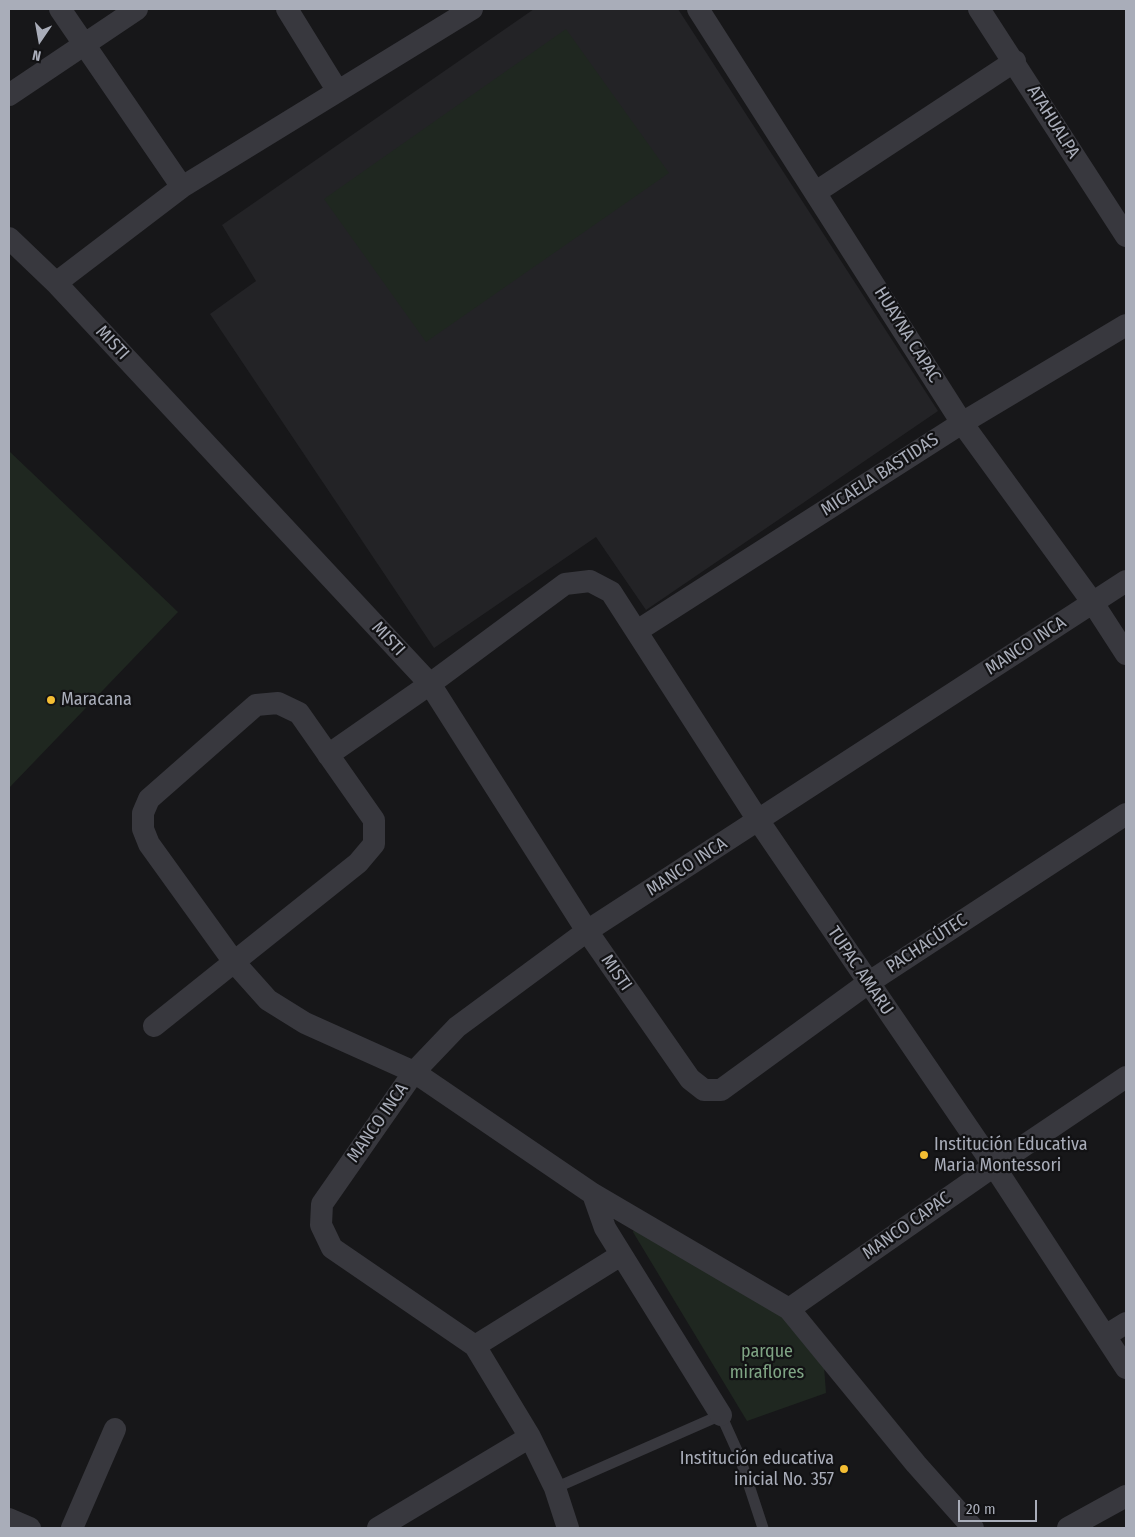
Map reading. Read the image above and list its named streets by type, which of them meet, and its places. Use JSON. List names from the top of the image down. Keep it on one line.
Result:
{"streets":{"street":["ATAHUALPA","HUAYNA CAPAC","MISTI","MICAELA BASTIDAS","MANCO INCA","PACHACÚTEC","TUPAC AMARU","MANCO CAPAC"]},"crossings":[["HUAYNA CAPAC","MICAELA BASTIDAS"],["HUAYNA CAPAC","MANCO INCA"],["MISTI","MANCO INCA"],["MISTI","PACHACÚTEC"],["MISTI","TUPAC AMARU"],["MICAELA BASTIDAS","TUPAC AMARU"],["MANCO INCA","TUPAC AMARU"],["PACHACÚTEC","TUPAC AMARU"],["TUPAC AMARU","MANCO CAPAC"]],"parks":["parque miraflores"],"places":["Maracana","Institución Educativa Maria Montessori","Institución educativa inicial No. 357"],"scale_bar":"20 m","north":"bottom"}
